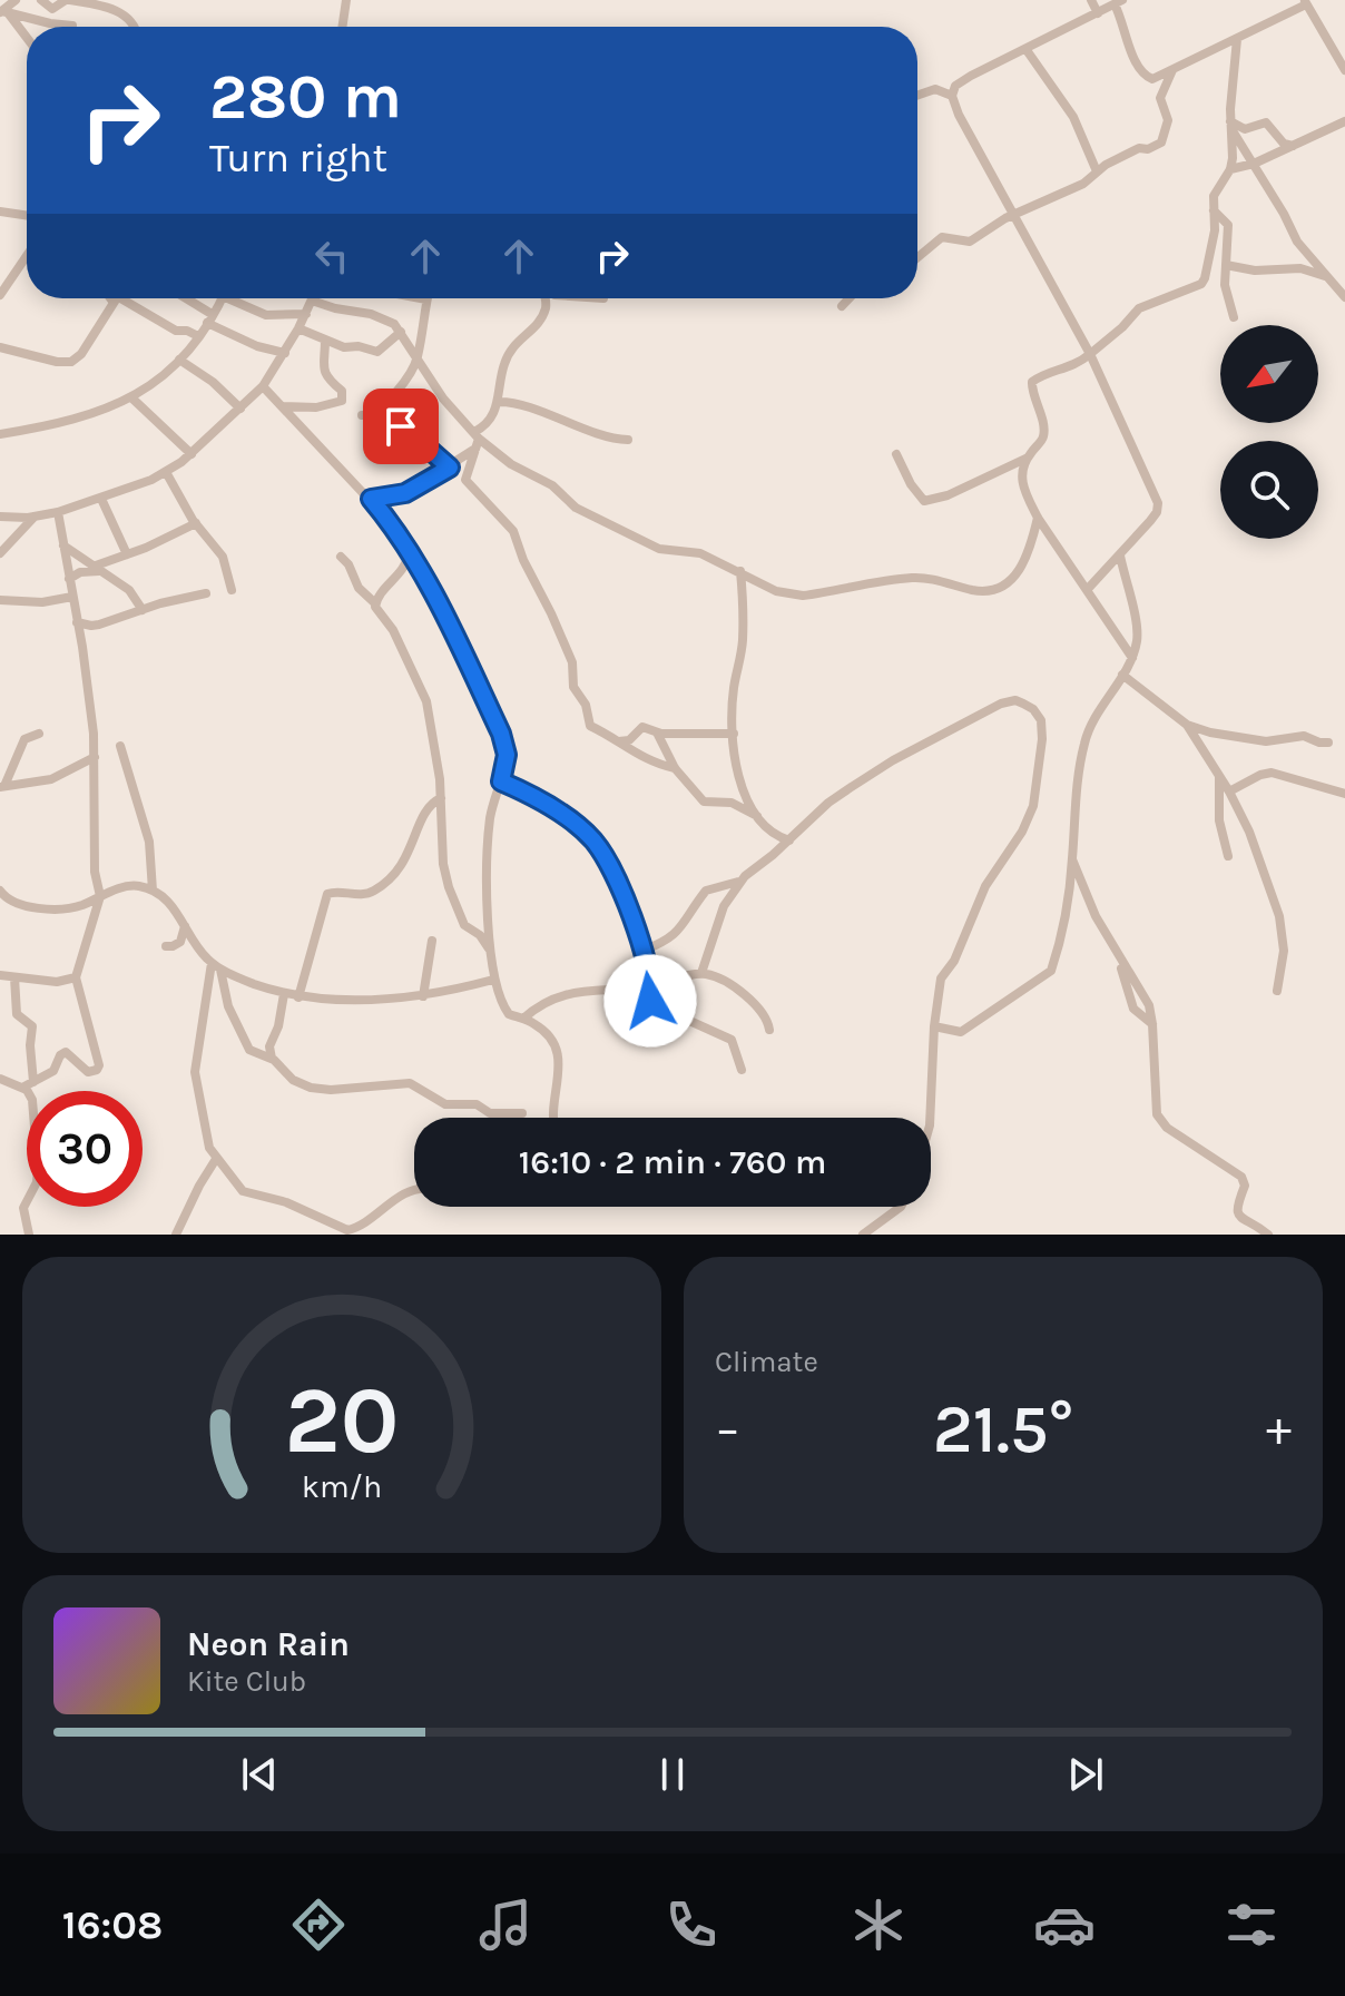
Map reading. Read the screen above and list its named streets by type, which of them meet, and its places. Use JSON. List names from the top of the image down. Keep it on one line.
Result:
{"north":"bottom left","page":{"turn":["280 m","Turn right"],"limit":"30","trip":"16:10 · 2 min · 760 m","tile":"Climate","heat":["−","21.5°","+"],"song":["Neon Rain","Kite Club"],"tabs":"16:08","gauge":["20","km/h"]}}
